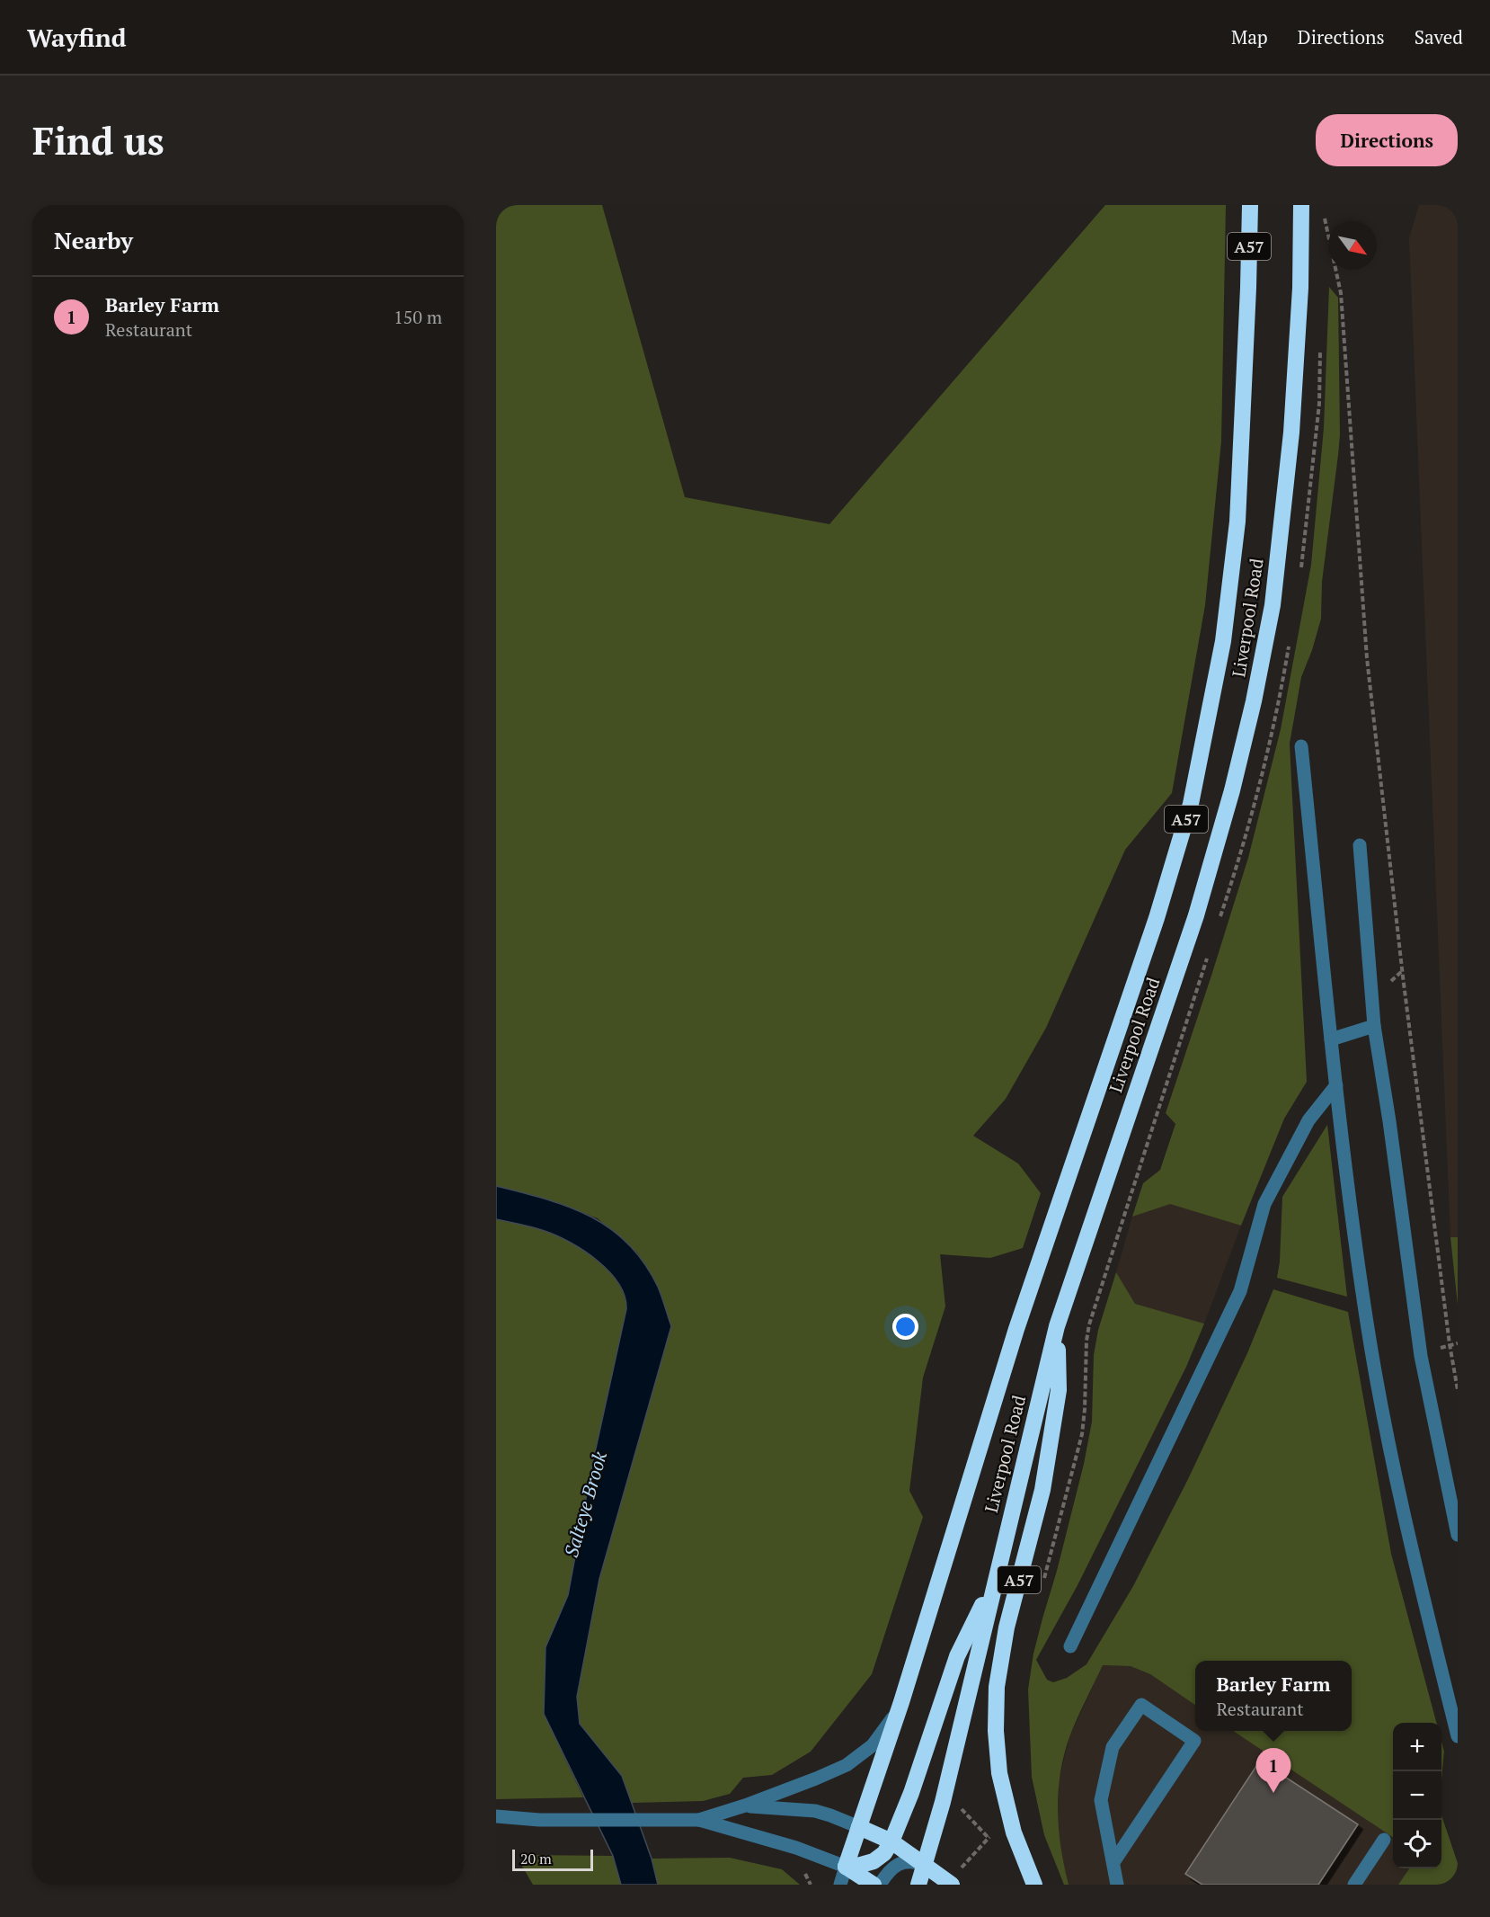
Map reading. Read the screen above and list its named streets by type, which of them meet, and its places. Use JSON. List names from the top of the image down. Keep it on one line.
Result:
{"streets":{"highway":["A57","Liverpool Road"]},"crossings":[["A57","Liverpool Road"]],"water":["Salteye Brook"],"scale_bar":"20 m","north":"bottom right","page":{"header":"Wayfind","nav":["Map","Directions","Saved"],"buttons":"Directions","title":"Find us","heading":"Nearby","list":[{"mark":"1","name":"Barley Farm","note":"Restaurant","value":"150 m"}],"popup":["Barley Farm","Restaurant"],"map_buttons":["+","−"],"pins":"1","scale":"20 m"}}
